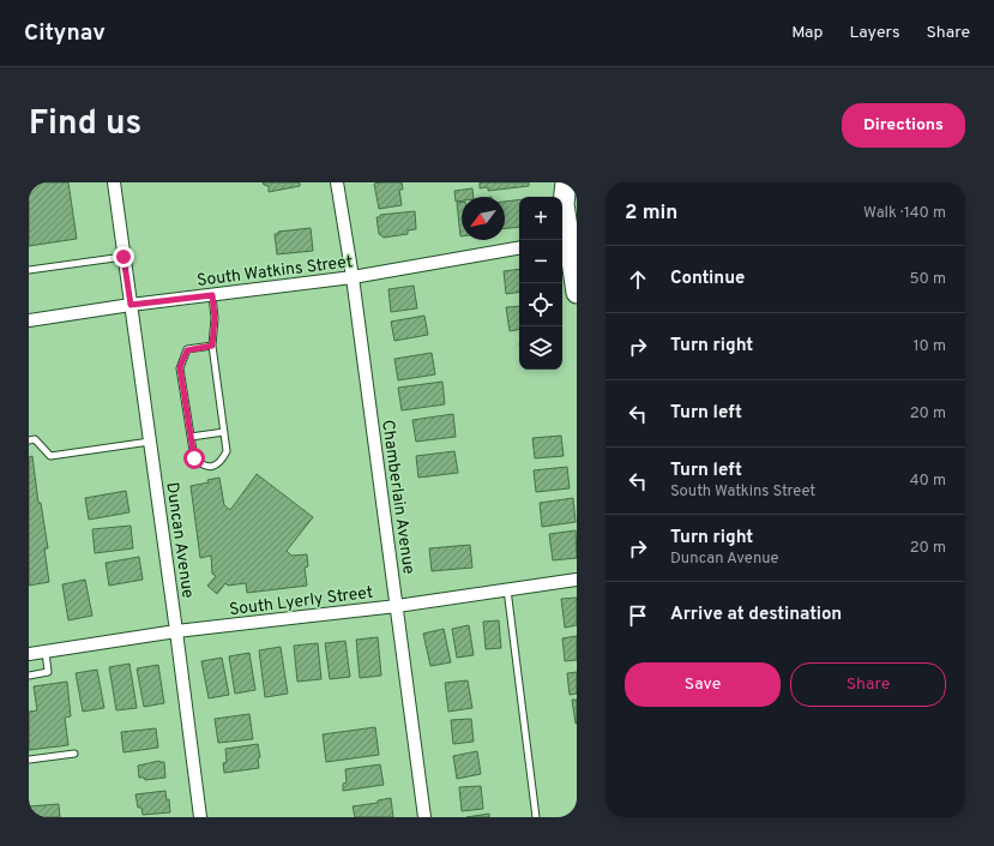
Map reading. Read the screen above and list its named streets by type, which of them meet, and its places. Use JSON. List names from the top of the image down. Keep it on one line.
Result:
{"streets":{"street":["South Watkins Street","Chamberlain Avenue","Duncan Avenue","South Lyerly Street"]},"crossings":[["South Watkins Street","Chamberlain Avenue"],["South Watkins Street","Duncan Avenue"],["Chamberlain Avenue","South Lyerly Street"],["Duncan Avenue","South Lyerly Street"]],"north":"bottom left","page":{"header":"Citynav","nav":["Map","Layers","Share"],"title":"Find us","buttons":["Directions",["Save","Share"]],"heading":["2 min","Walk · 140 m"],"map_buttons":["+","−"],"list":[["Continue","50 m"],["Turn right","10 m"],["Turn left","20 m"],["Turn left","South Watkins Street","40 m"],["Turn right","Duncan Avenue","20 m"],"Arrive at destination"]}}
